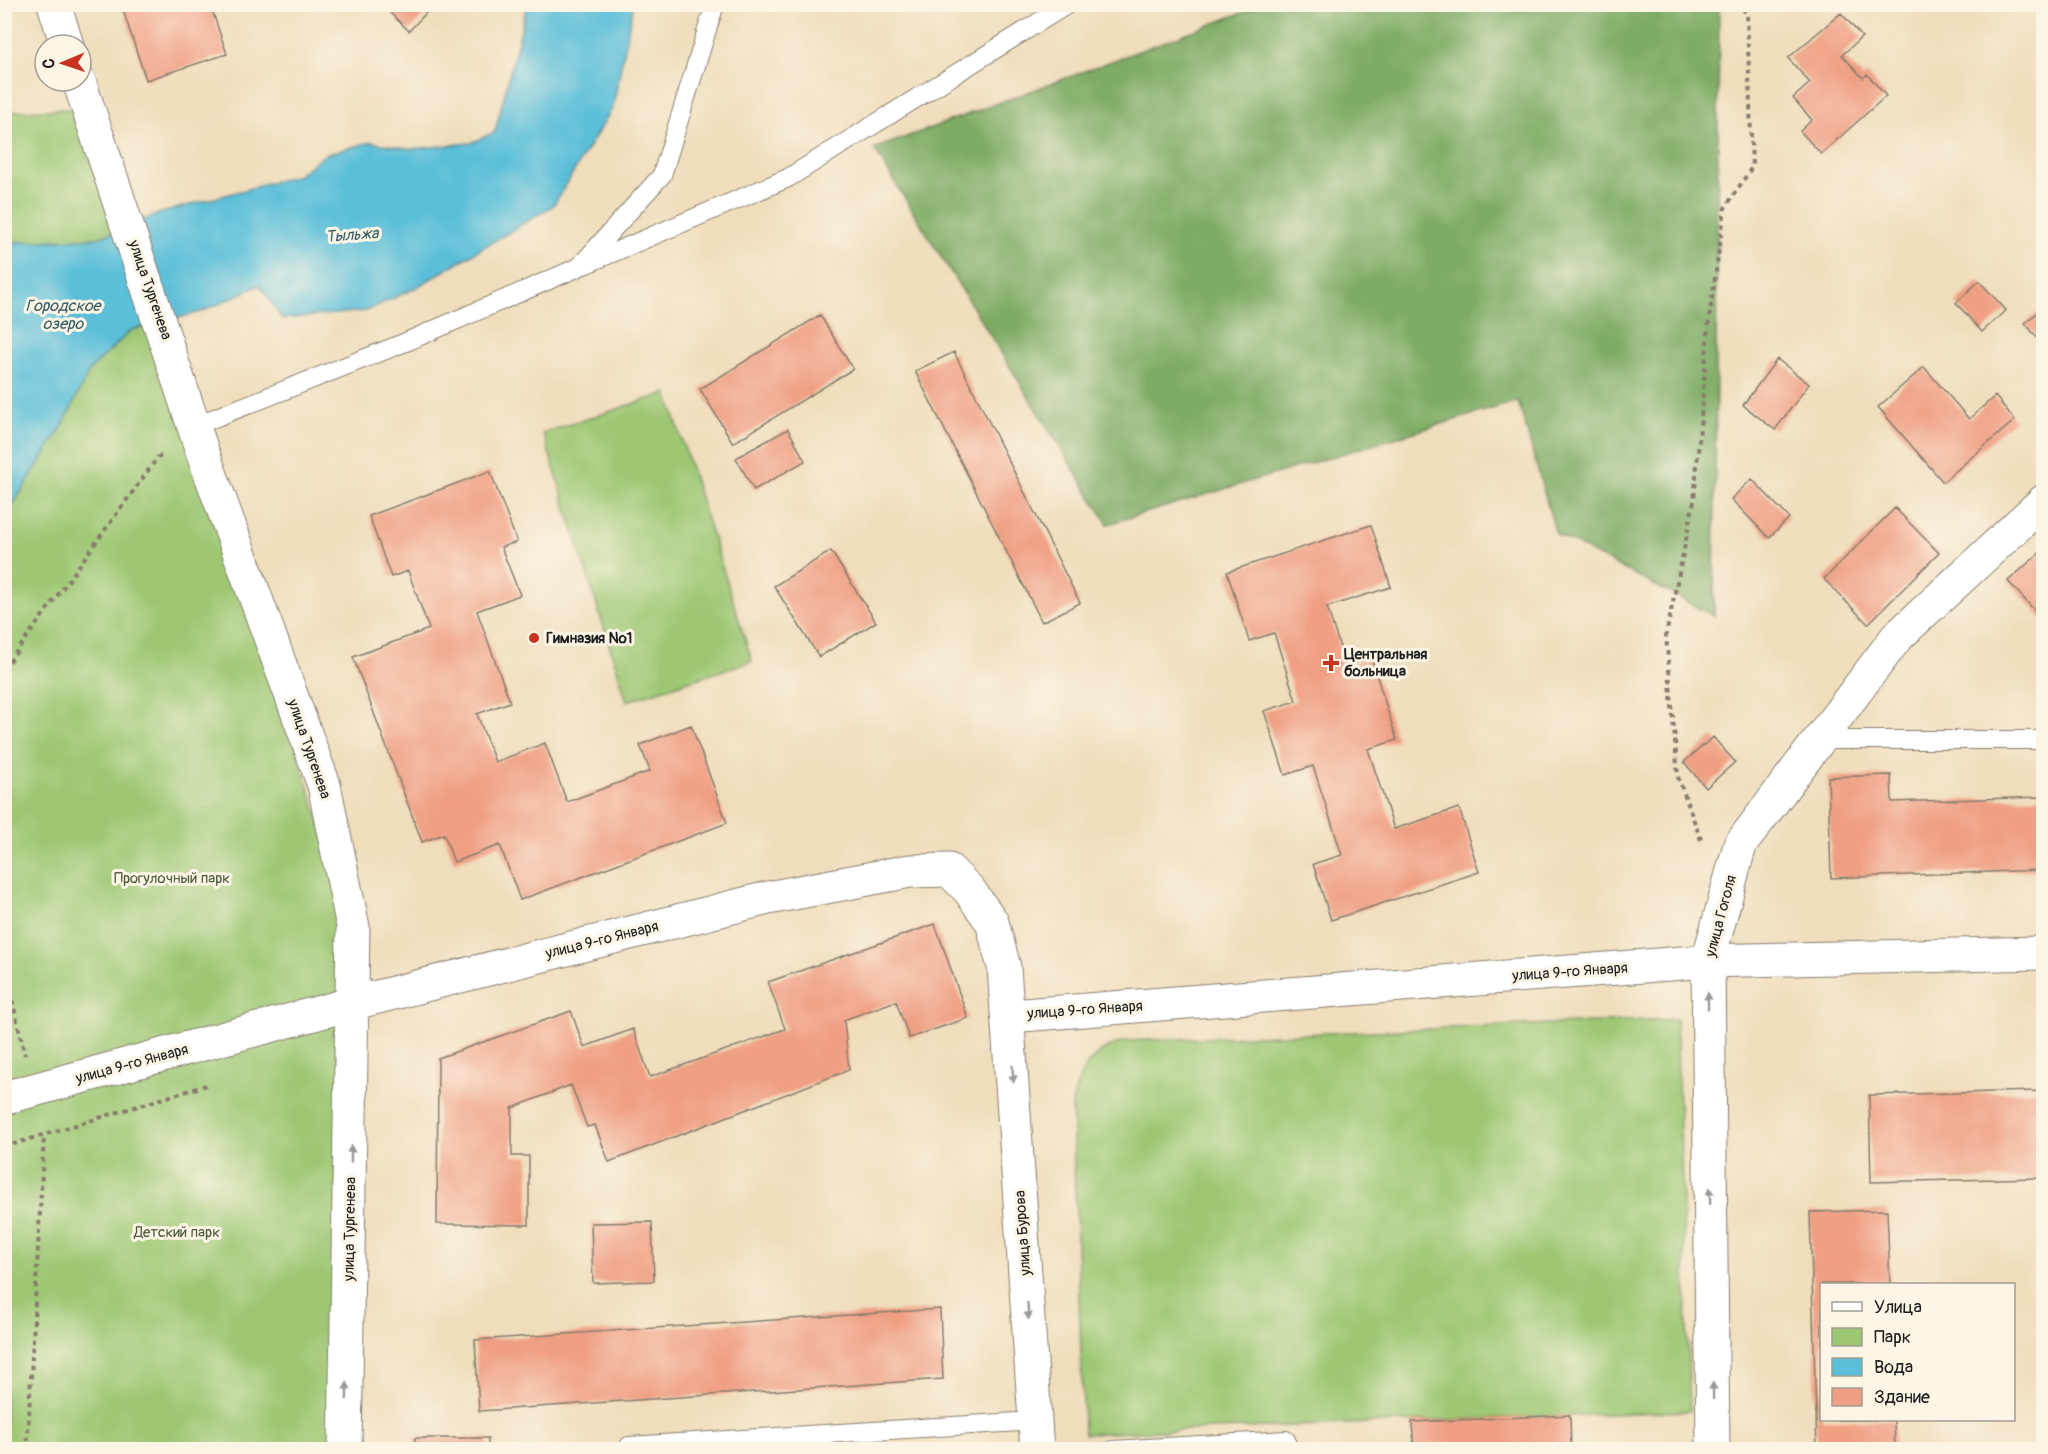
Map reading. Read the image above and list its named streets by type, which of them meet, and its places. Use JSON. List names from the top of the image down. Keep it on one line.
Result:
{"streets":{"street":["улица Тургенева","улица Гоголя","улица 9-го Января","улица Бурова"]},"crossings":[["улица Тургенева","улица 9-го Января"],["улица Гоголя","улица 9-го Января"],["улица 9-го Января","улица Бурова"]],"one_way":["улица Гоголя","улица Бурова"],"water":["Тыльжа","Городское озеро"],"parks":["Прогулочный парк","Детский парк"],"places":{"other":["Гимназия №1"],"health":["Центральная больница"]},"legend":["Улица","Парк","Вода","Здание"],"north":"left"}
